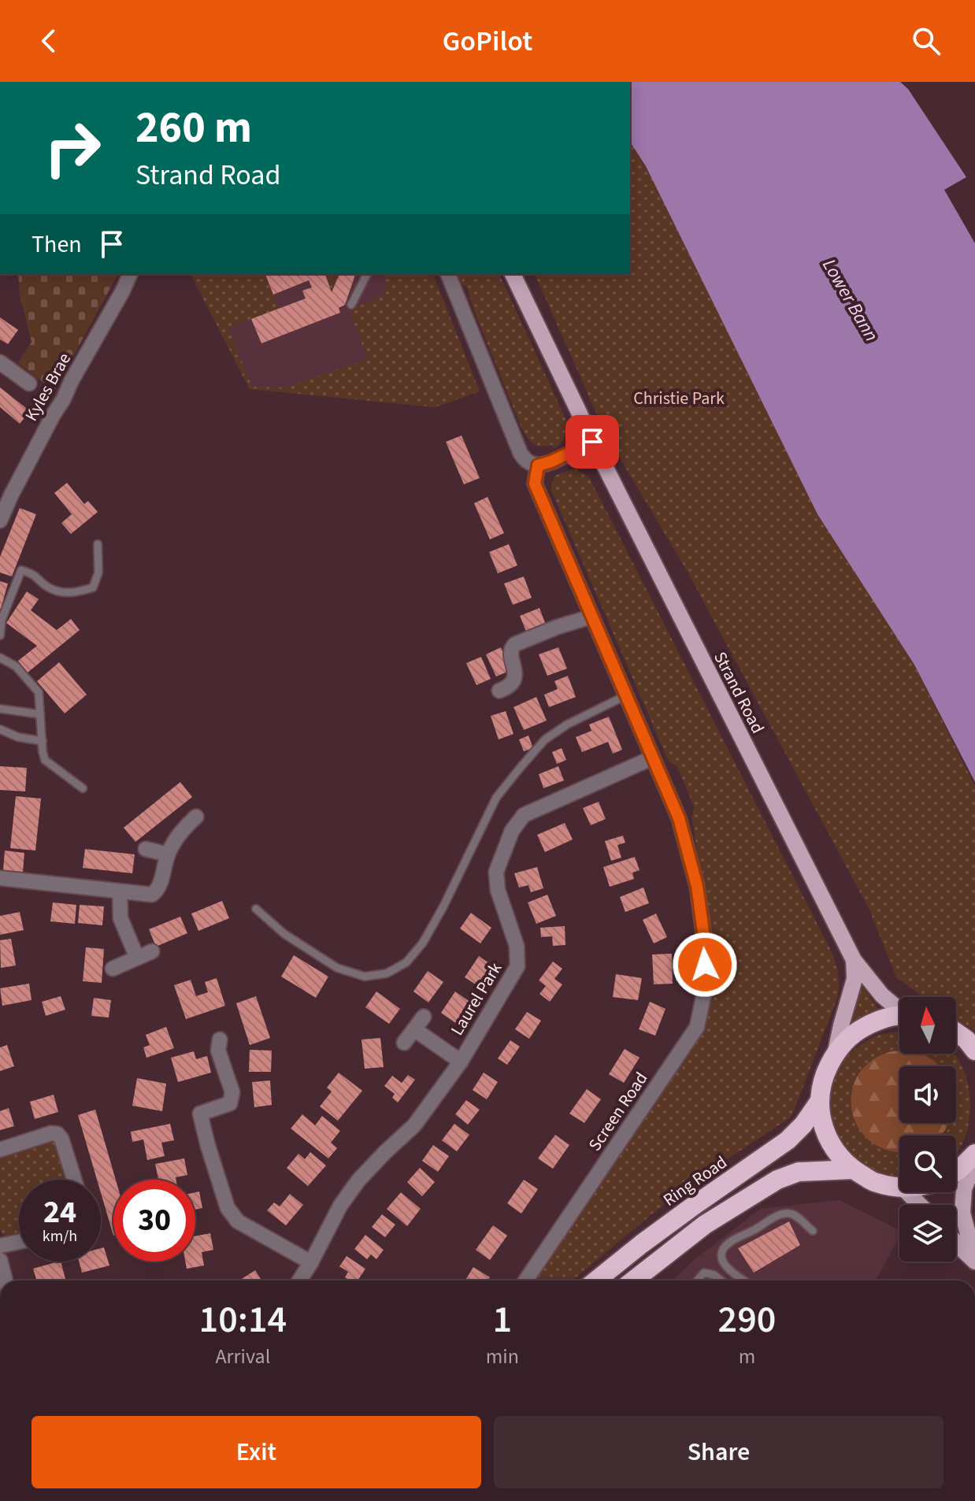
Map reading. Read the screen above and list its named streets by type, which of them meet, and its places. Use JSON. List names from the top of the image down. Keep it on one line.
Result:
{"streets":{"highway":["Ring Road"],"main road":["Strand Road"],"street":["Kyles Brae","Laurel Park","Screen Road"]},"crossings":[["Laurel Park","Screen Road"]],"water":["Lower Bann"],"parks":["Christie Park"],"north":"top","page":{"header":"GoPilot","turn":["260 m","Strand Road"],"then":"Then","speed":"24 km/h","limit":"30","eta":["10:14","Arrival","1","min","290","m"],"buttons":["Exit","Share"]}}
